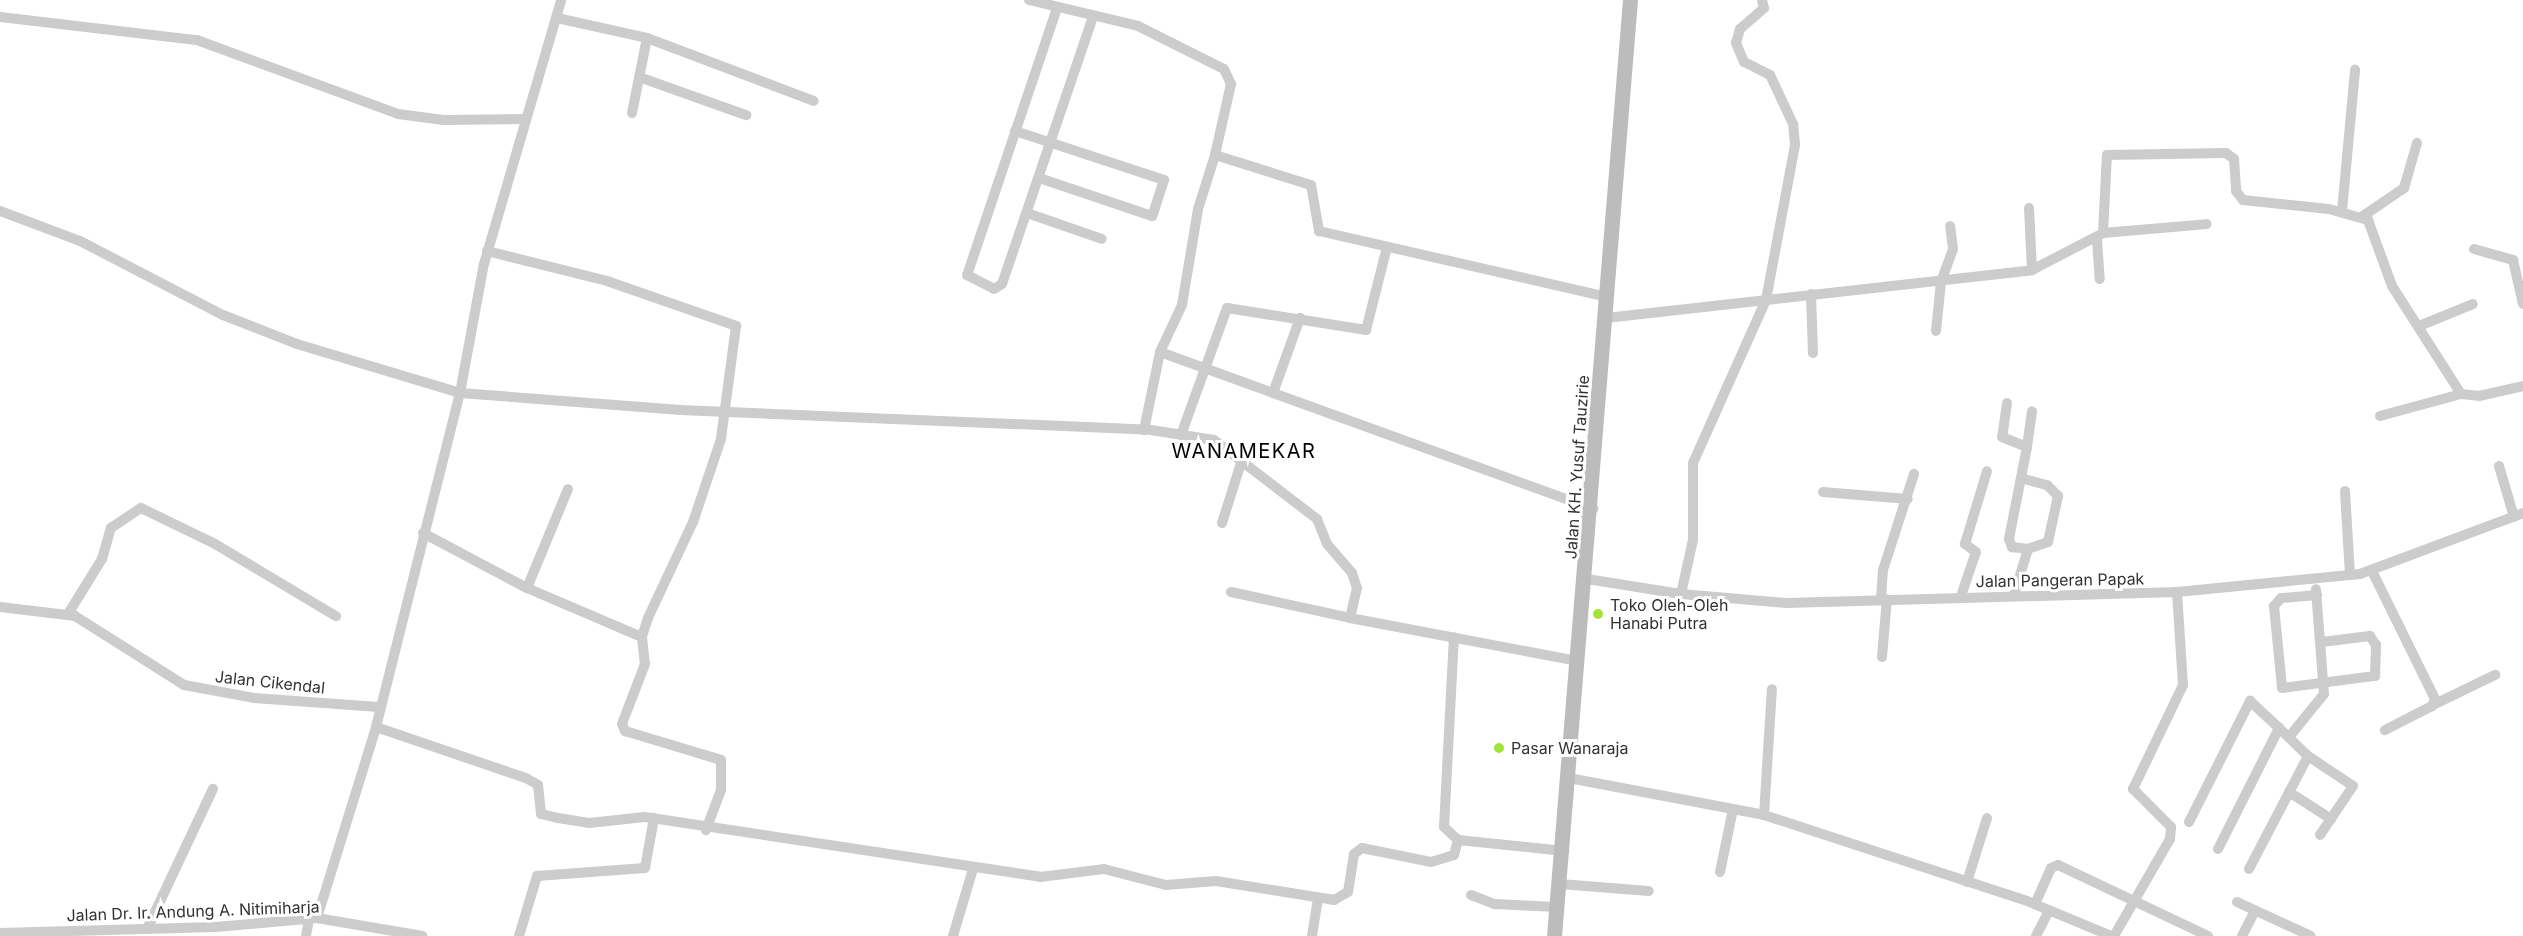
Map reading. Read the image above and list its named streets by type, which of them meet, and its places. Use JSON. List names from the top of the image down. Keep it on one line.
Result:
{"streets":{"main road":["Jalan KH. Yusuf Tauzirie"],"street":["Jalan Pangeran Papak","Jalan Cikendal","Jalan Dr. Ir. Andung A. Nitimiharja"]},"crossings":[["Jalan KH. Yusuf Tauzirie","Jalan Pangeran Papak"]],"districts":["WANAMEKAR"],"places":["Toko Oleh-Oleh Hanabi Putra","Pasar Wanaraja"]}
